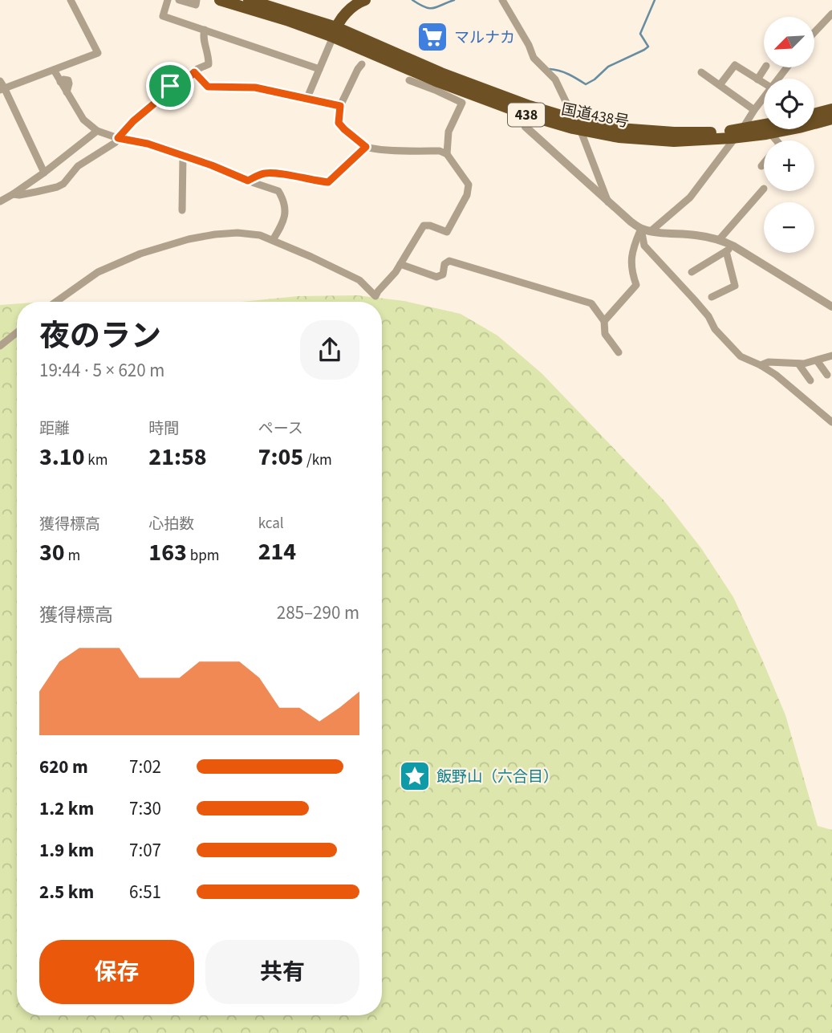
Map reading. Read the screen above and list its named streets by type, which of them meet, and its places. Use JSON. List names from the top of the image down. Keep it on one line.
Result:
{"streets":{"highway":["438","国道438号"]},"places":{"supermarket":["マルナカ"],"place":["飯野山（六合目）"]},"north":"bottom left","page":{"map_buttons":["+","−"],"heading":["夜のラン","19:44 · 5 × 620 m"],"stats":[["距離","3.10 km"],["時間","21:58"],["ペース","7:05 /km"],["獲得標高","30 m"],["心拍数","163 bpm"],["kcal","214"]],"chart":["獲得標高","285–290 m"],"list":[{"name":"620 m","note":"7:02"},{"name":"1.2 km","note":"7:30"},{"name":"1.9 km","note":"7:07"},{"name":"2.5 km","note":"6:51"}],"buttons":["保存","共有"]}}
